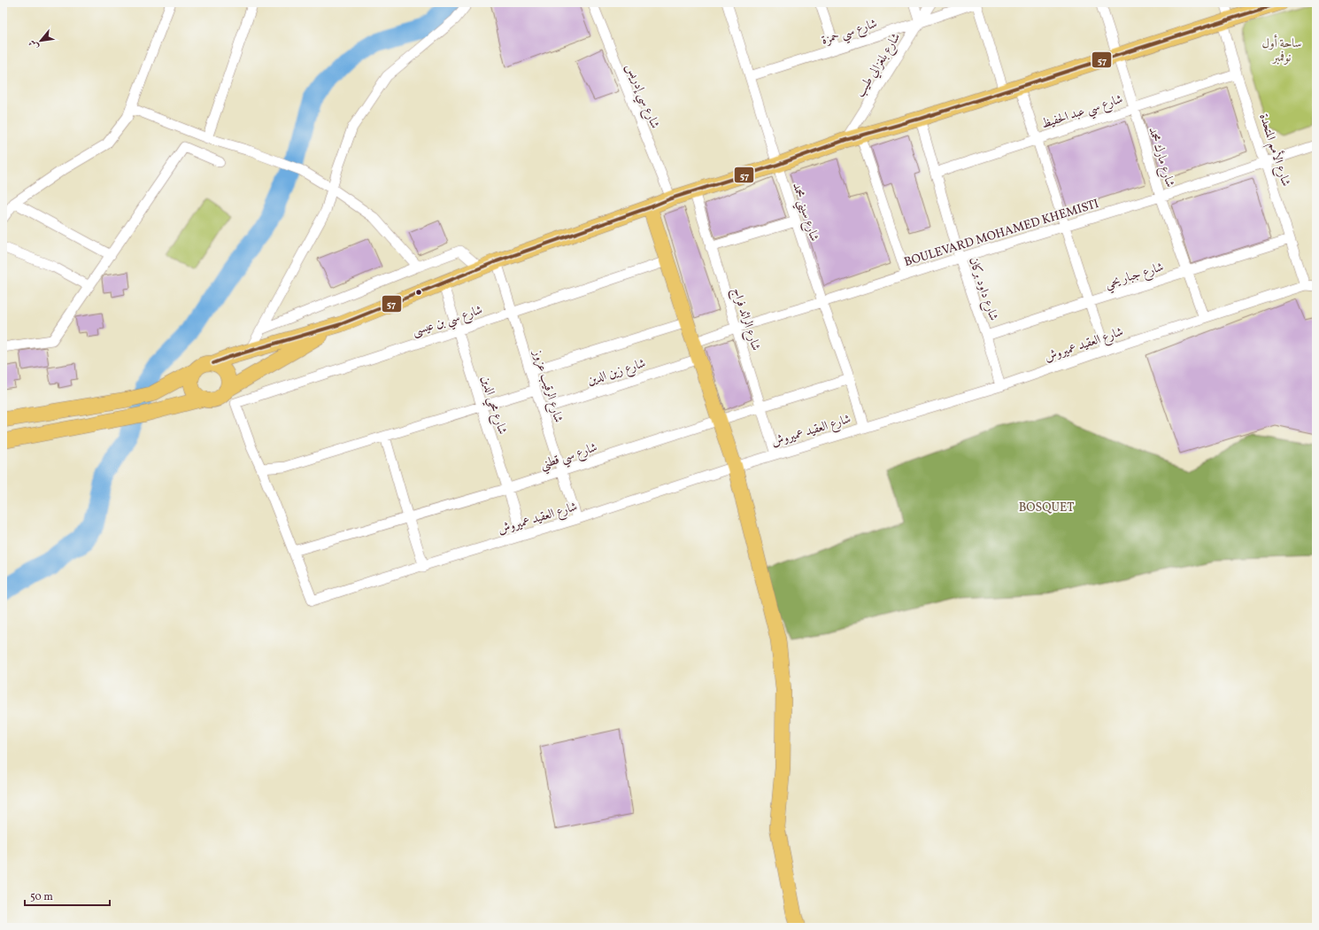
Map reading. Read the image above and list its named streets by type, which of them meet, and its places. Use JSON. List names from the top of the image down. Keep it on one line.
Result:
{"streets":{"street":["شارع سي حمزة","شارع بلغزالي طيب","شارع سي إدريس","شارع سي عبد الحفيظ","شارع الأمم المتحدة","شارع مارك محمد","شارع سيني محمد","BOULEVARD MOHAMED KHEMISTI","شارع جبار يحي","شارع داود بركان","شارع الرائد فراج","شارع سي بن عيسى","شارع العقيد عميروش","شارع زين الدين","شارع الرقيب عزوز","شارع محي الدين","شارع سي قطني"]},"crossings":[["شارع سي حمزة","شارع بلغزالي طيب"],["شارع سي حمزة","شارع سيني محمد"],["شارع سي عبد الحفيظ","شارع الأمم المتحدة"],["شارع سي عبد الحفيظ","شارع مارك محمد"],["شارع سي عبد الحفيظ","شارع داود بركان"],["شارع الأمم المتحدة","BOULEVARD MOHAMED KHEMISTI"],["شارع الأمم المتحدة","شارع جبار يحي"],["شارع الأمم المتحدة","شارع العقيد عميروش"],["شارع مارك محمد","BOULEVARD MOHAMED KHEMISTI"],["شارع مارك محمد","شارع جبار يحي"],["شارع مارك محمد","شارع العقيد عميروش"],["شارع سيني محمد","BOULEVARD MOHAMED KHEMISTI"],["شارع سيني محمد","شارع العقيد عميروش"],["شارع سيني محمد","شارع سي قطني"],["BOULEVARD MOHAMED KHEMISTI","شارع داود بركان"],["BOULEVARD MOHAMED KHEMISTI","شارع الرائد فراج"],["شارع جبار يحي","شارع داود بركان"],["شارع داود بركان","شارع العقيد عميروش"],["شارع الرائد فراج","شارع العقيد عميروش"],["شارع الرائد فراج","شارع سي قطني"],["شارع سي بن عيسى","شارع الرقيب عزوز"],["شارع سي بن عيسى","شارع محي الدين"],["شارع العقيد عميروش","شارع الرقيب عزوز"],["شارع العقيد عميروش","شارع محي الدين"],["شارع العقيد عميروش","شارع سي قطني"],["شارع زين الدين","شارع الرقيب عزوز"],["شارع الرقيب عزوز","شارع سي قطني"],["شارع محي الدين","شارع سي قطني"]],"parks":["ساحة أول نوفمبر","BOSQUET"],"lines":["transit line 57"],"scale_bar":"50 m","north":"bottom left"}
